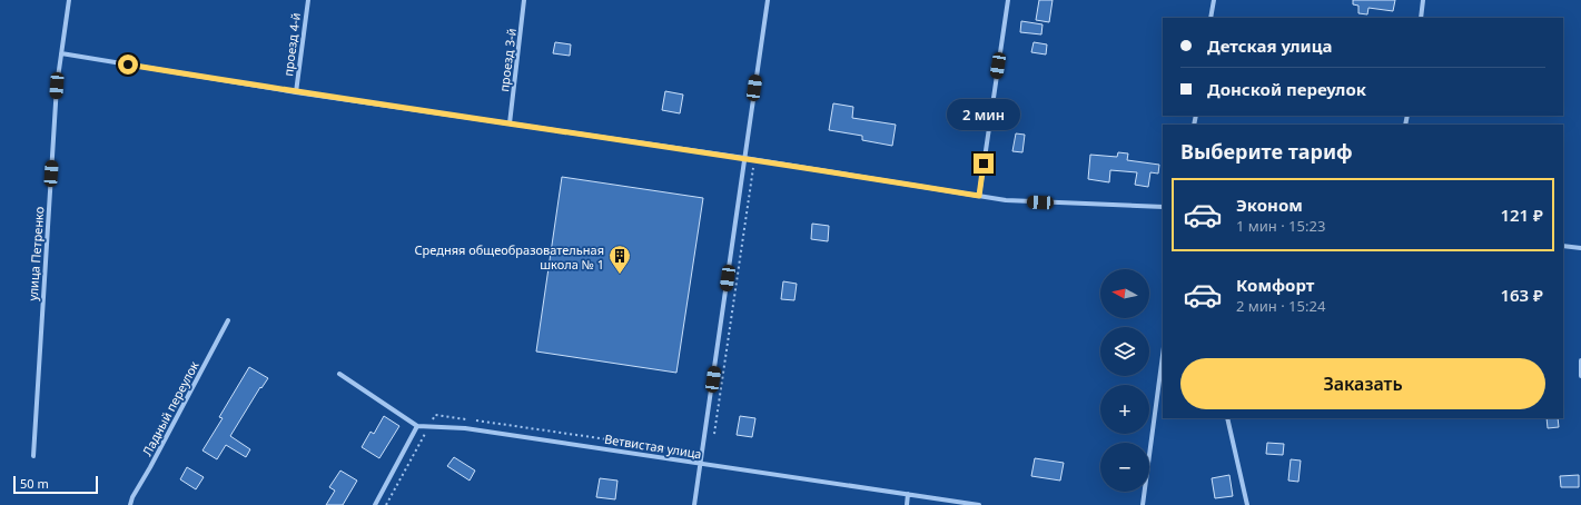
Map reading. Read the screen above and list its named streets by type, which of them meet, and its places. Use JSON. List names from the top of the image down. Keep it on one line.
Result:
{"streets":{"street":["проезд 4-й","проезд 3-й","улица Петренко","Ладный переулок","Ветвистая улица"]},"places":{"building":["Средняя общеобразовательная школа № 1"]},"scale_bar":"50 m","north":"left","page":{"banner":["Детская улица","Донской переулок"],"bubble":"2 мин","heading":"Выберите тариф","list":[{"name":"Эконом","note":"1 мин · 15:23","value":"121 ₽"},{"name":"Комфорт","note":"2 мин · 15:24","value":"163 ₽"}],"map_buttons":["+","−"],"buttons":"Заказать","scale":"50 m"}}
